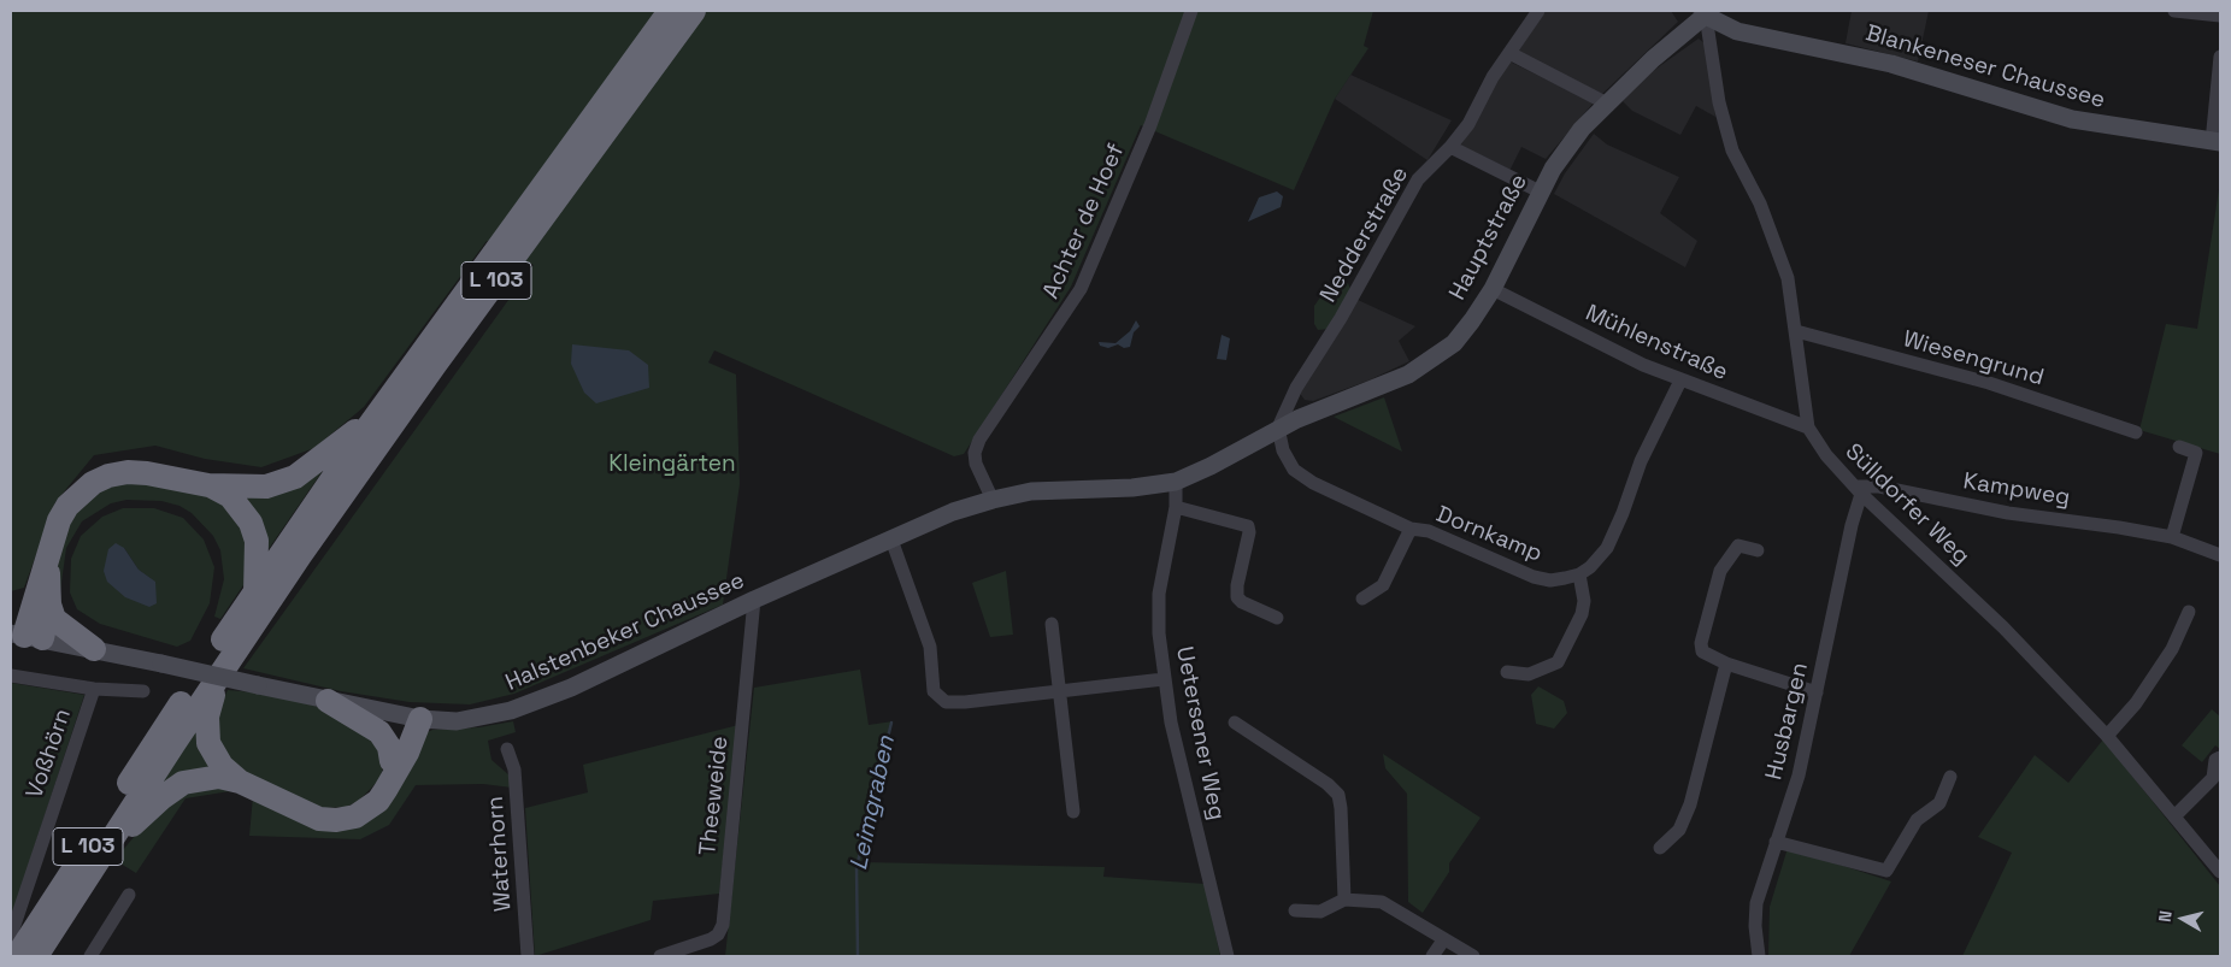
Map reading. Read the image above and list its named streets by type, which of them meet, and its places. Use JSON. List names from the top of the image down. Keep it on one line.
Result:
{"streets":{"highway":["L 103"],"main road":["Blankeneser Chaussee","Hauptstraße","Halstenbeker Chaussee"],"street":["Achter de Hoef","Nedderstraße","Mühlenstraße","Wiesengrund","Kampweg","Sülldorfer Weg","Dornkamp","Husbargen","Uetersener Weg","Voßhörn","Theeweide","Waterhorn"]},"crossings":[["Blankeneser Chaussee","Hauptstraße"],["Blankeneser Chaussee","Sülldorfer Weg"],["Achter de Hoef","Halstenbeker Chaussee"],["Nedderstraße","Hauptstraße"],["Nedderstraße","Dornkamp"],["Hauptstraße","Mühlenstraße"],["Hauptstraße","Sülldorfer Weg"],["Hauptstraße","Dornkamp"],["Hauptstraße","Halstenbeker Chaussee"],["Hauptstraße","Uetersener Weg"],["L 103","Halstenbeker Chaussee"],["Mühlenstraße","Sülldorfer Weg"],["Wiesengrund","Sülldorfer Weg"],["Kampweg","Sülldorfer Weg"],["Kampweg","Husbargen"],["Sülldorfer Weg","Husbargen"],["Halstenbeker Chaussee","Uetersener Weg"],["Halstenbeker Chaussee","Theeweide"]],"water":["Leimgraben"],"parks":["Kleingärten"],"north":"left"}
